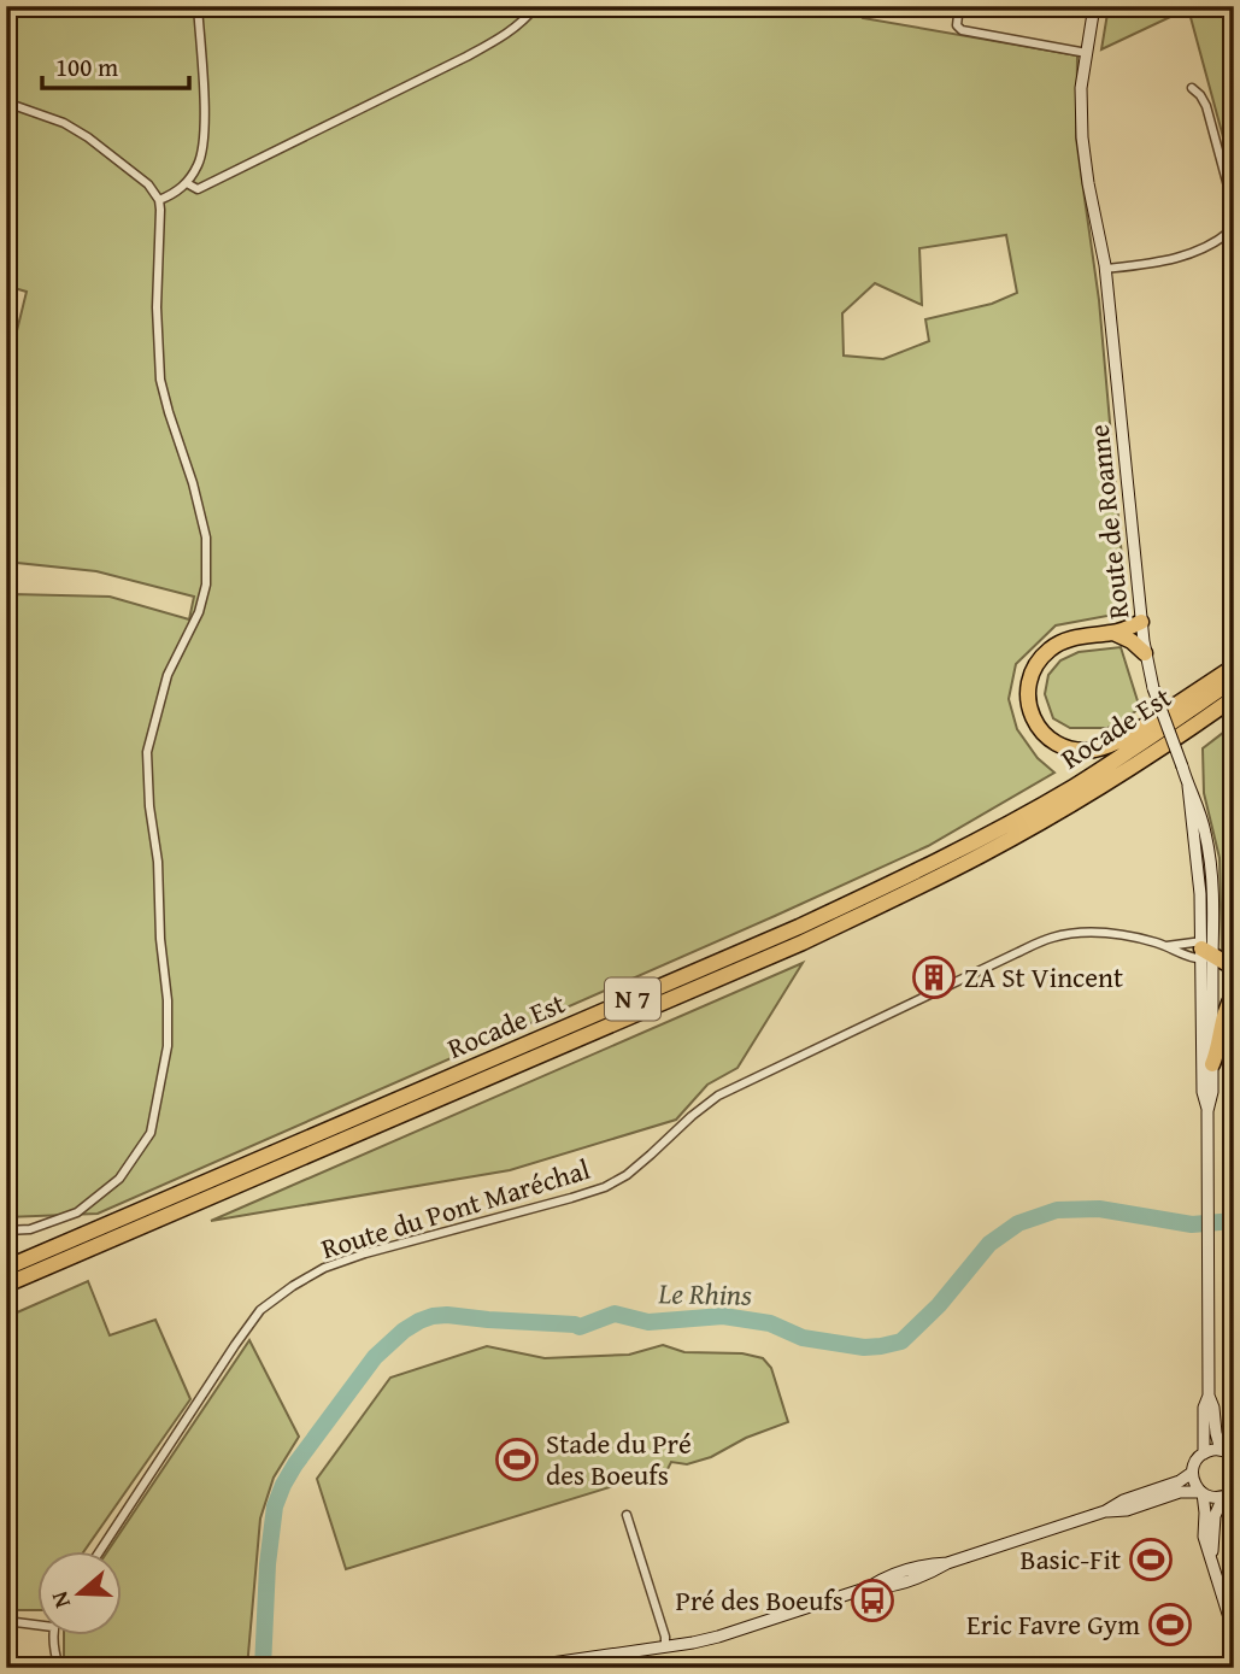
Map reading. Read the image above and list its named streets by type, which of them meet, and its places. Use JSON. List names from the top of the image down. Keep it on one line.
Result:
{"streets":{"highway":["Rocade Est","N 7"],"street":["Route de Roanne","Route du Pont Maréchal"]},"crossings":[["Route de Roanne","Route du Pont Maréchal"]],"water":["Le Rhins"],"places":{"building":["ZA St Vincent"],"sports":["Stade du Pré des Boeufs","Basic-Fit","Eric Favre Gym"],"bus stop":["Pré des Boeufs"]},"scale_bar":"100 m","north":"left"}
